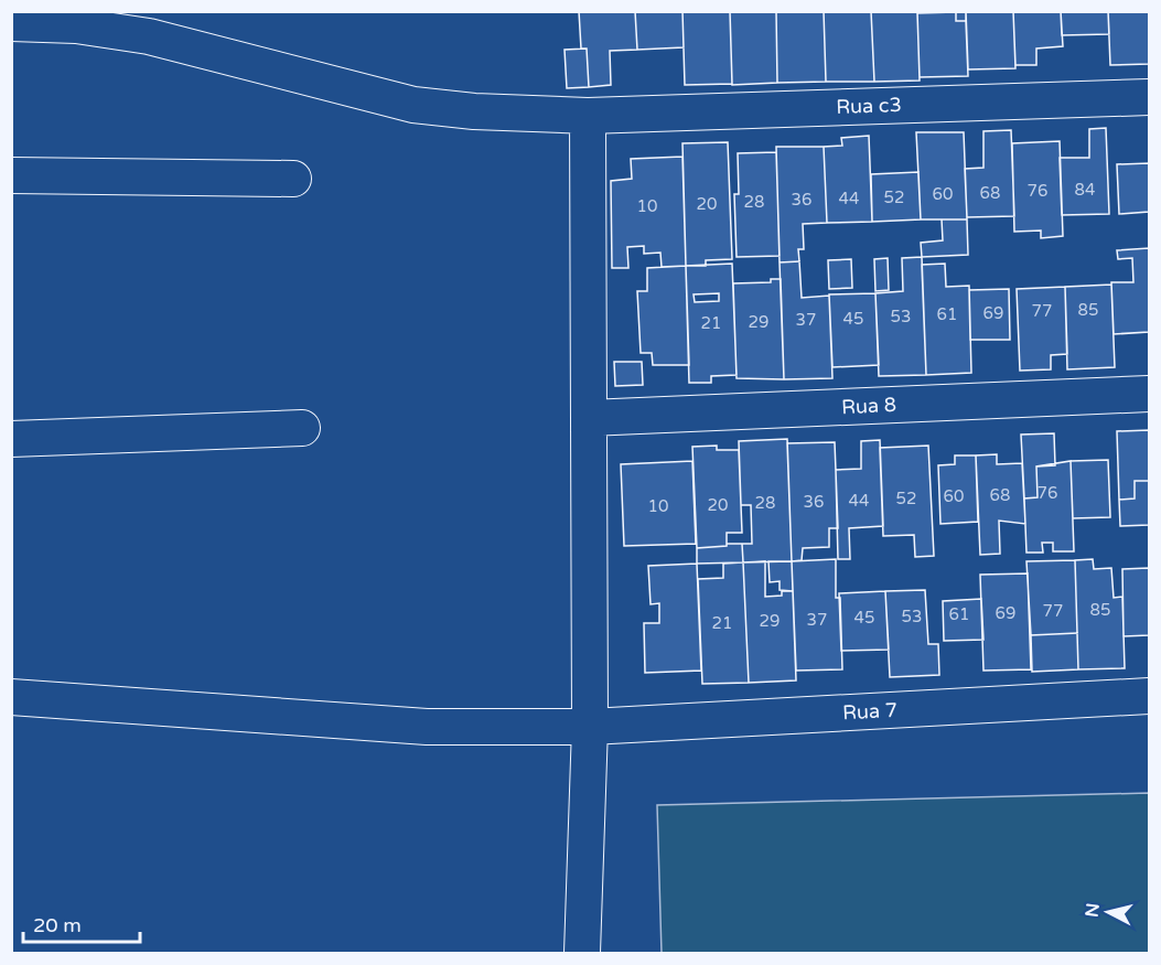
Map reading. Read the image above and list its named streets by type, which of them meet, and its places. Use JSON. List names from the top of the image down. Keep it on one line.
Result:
{"streets":{"street":["Rua c3","Rua 8","Rua 7"]},"house_numbers":["84","76","68","60","52","44","36","28","20","10","85","77","69","61","53","45","37","29","21","76","68","60","52","44","36","28","20","10","85","77","69","61","53","45","37","29","21"],"scale_bar":"20 m","north":"left"}
